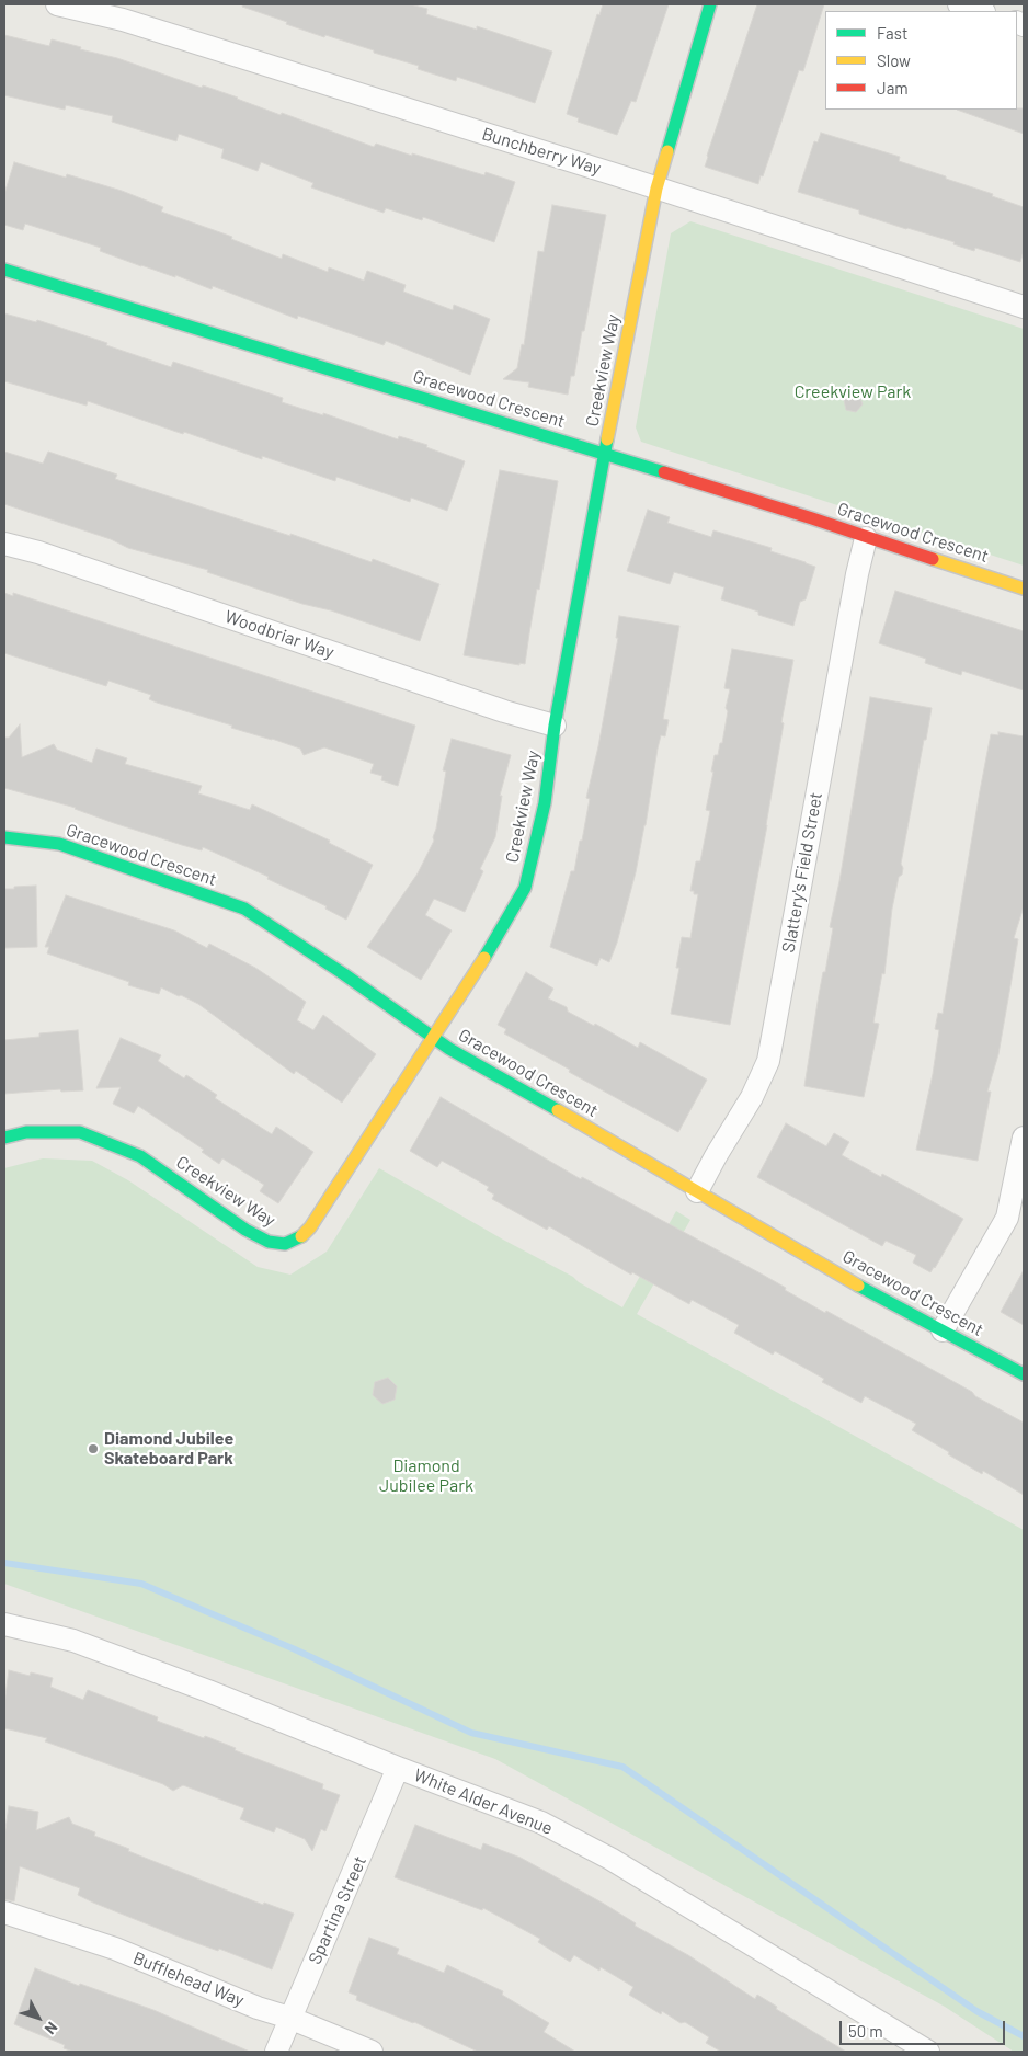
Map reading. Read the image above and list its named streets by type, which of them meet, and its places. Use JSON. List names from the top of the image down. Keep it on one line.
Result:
{"streets":{"street":["Bunchberry Way","Creekview Way","Gracewood Crescent","Woodbriar Way","Slattery's Field Street","White Alder Avenue","Spartina Street","Bufflehead Way"]},"crossings":[["Bunchberry Way","Creekview Way"],["Creekview Way","Gracewood Crescent"],["Creekview Way","Woodbriar Way"],["Gracewood Crescent","Slattery's Field Street"],["White Alder Avenue","Spartina Street"],["Spartina Street","Bufflehead Way"]],"parks":["Creekview Park","Diamond Jubilee Park"],"places":["Diamond Jubilee Skateboard Park"],"legend":["Fast","Slow","Jam"],"scale_bar":"50 m","north":"bottom right"}
